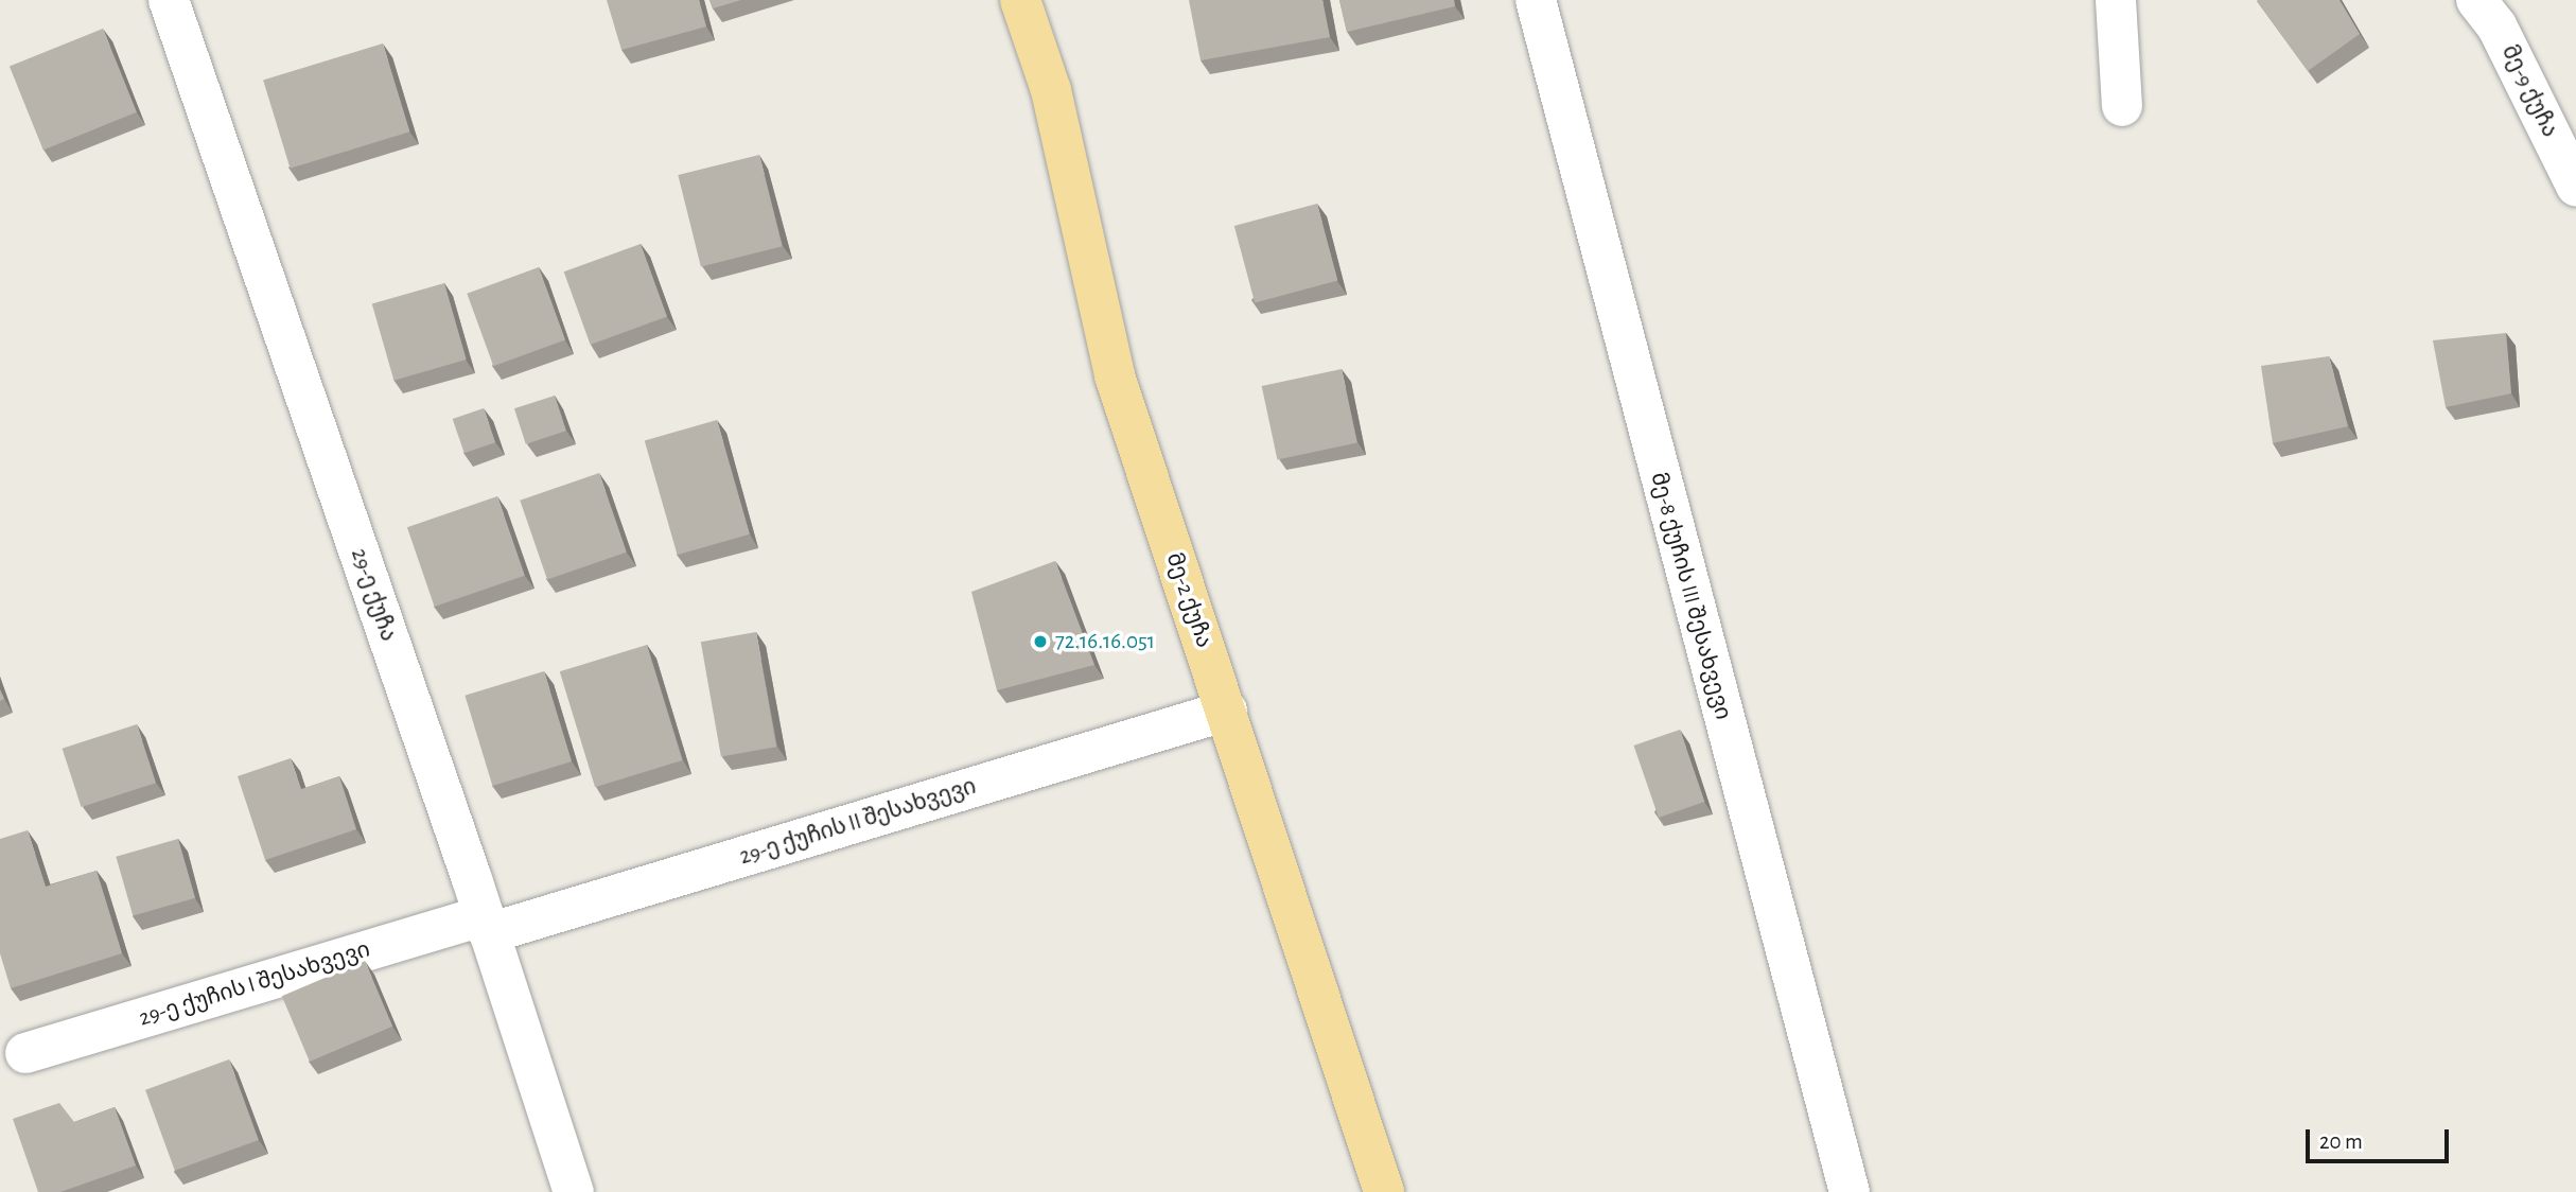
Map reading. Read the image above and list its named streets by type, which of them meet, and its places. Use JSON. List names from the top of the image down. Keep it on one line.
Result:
{"streets":{"main road":["მე-2 ქუჩა"],"street":["მე-9 ქუჩა","29-ე ქუჩა","მე-8 ქუჩის III შესახვევი","29-ე ქუჩის II შესახვევი","29-ე ქუჩის I შესახვევი"]},"crossings":[["29-ე ქუჩა","29-ე ქუჩის II შესახვევი"],["29-ე ქუჩა","29-ე ქუჩის I შესახვევი"],["მე-2 ქუჩა","29-ე ქუჩის II შესახვევი"],["29-ე ქუჩის II შესახვევი","29-ე ქუჩის I შესახვევი"]],"places":["72.16.16.051"],"scale_bar":"20 m"}
